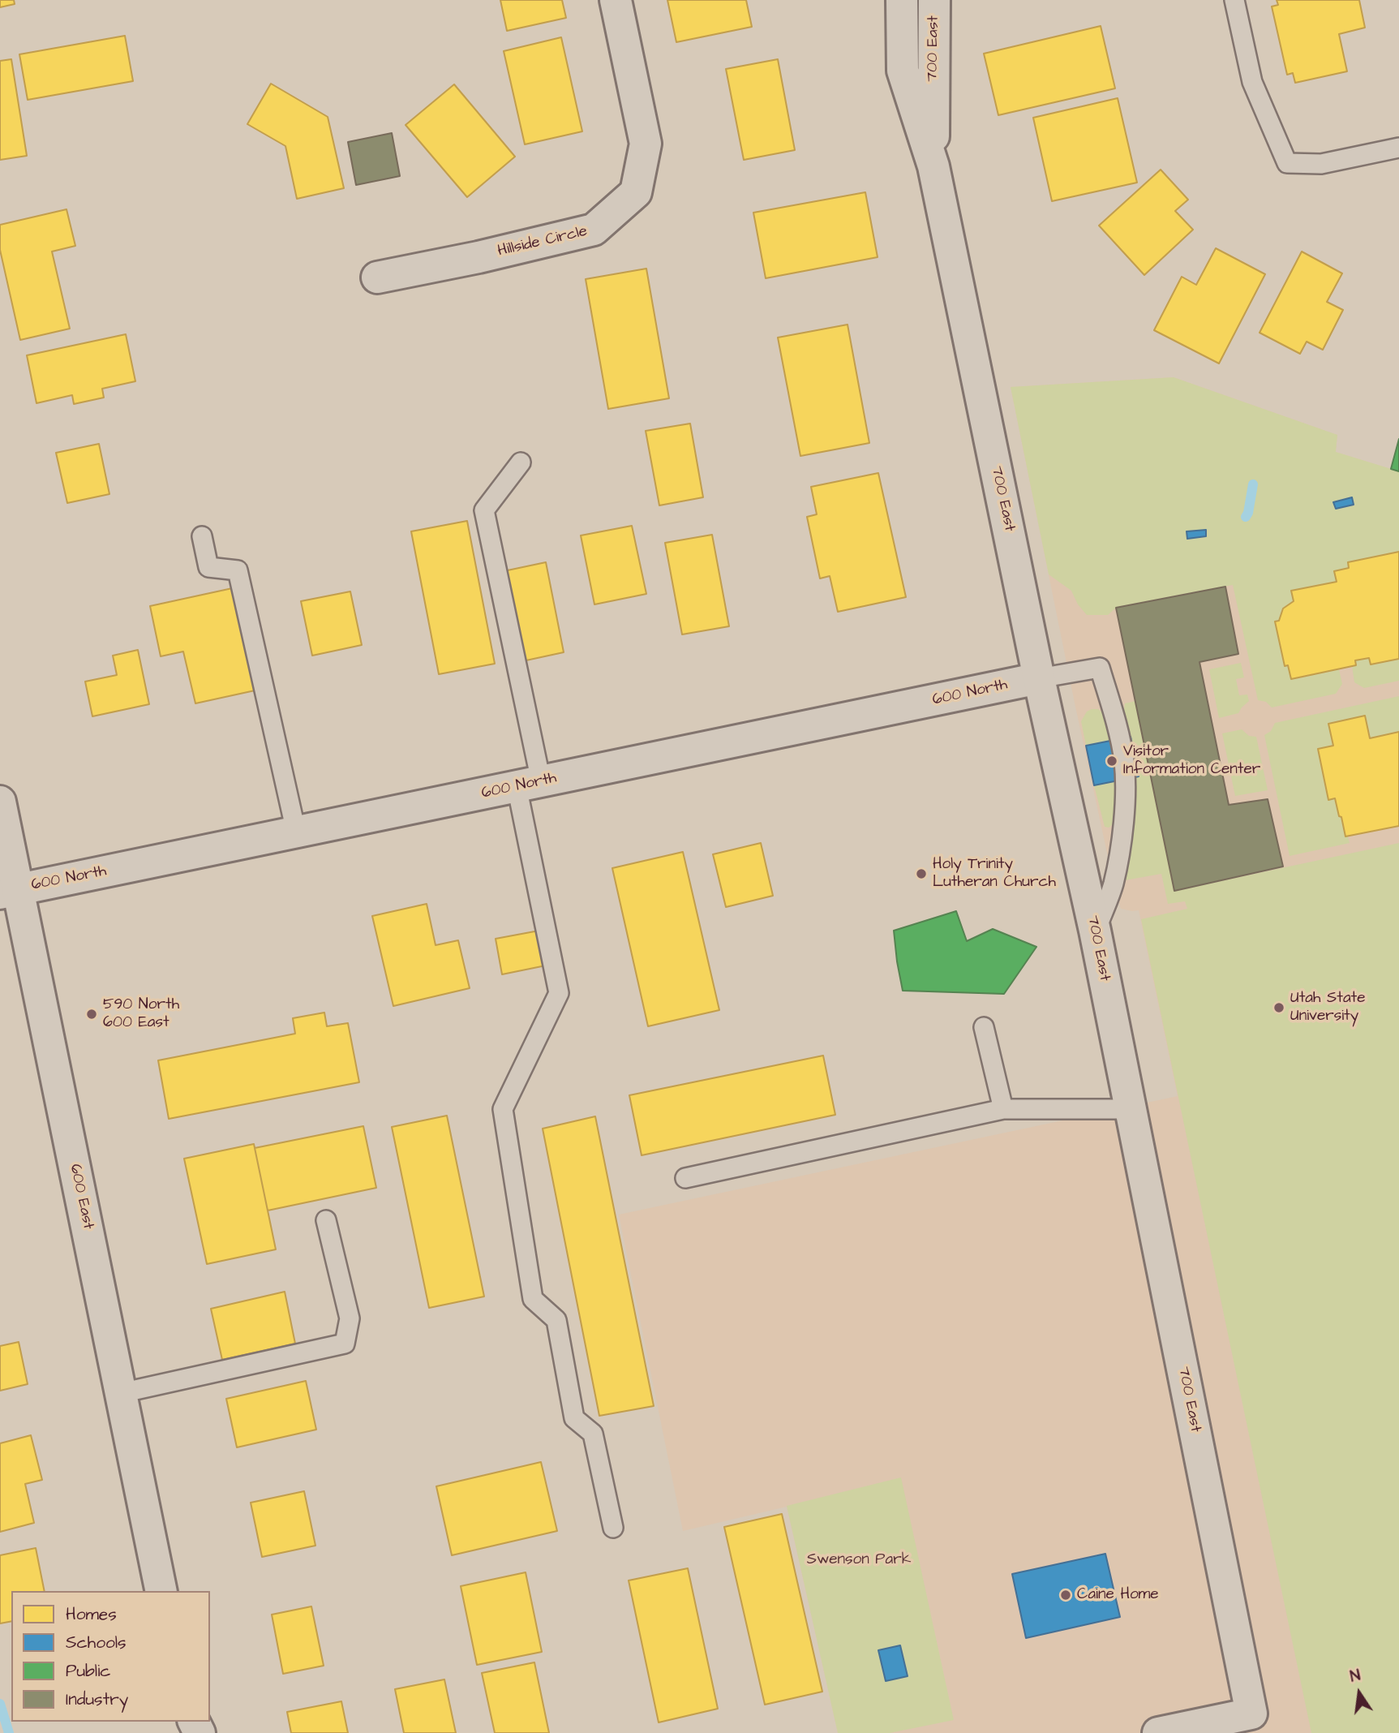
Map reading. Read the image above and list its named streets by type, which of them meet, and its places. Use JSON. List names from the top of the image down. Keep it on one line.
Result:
{"streets":{"street":["700 East","Hillside Circle","600 North","600 East"]},"crossings":[["700 East","600 North"],["600 North","600 East"]],"parks":["Swenson Park"],"places":["Visitor Information Center","Holy Trinity Lutheran Church","Utah State University","590 North 600 East","Caine Home"],"legend":["Homes","Schools","Public","Industry"],"north":"top"}
